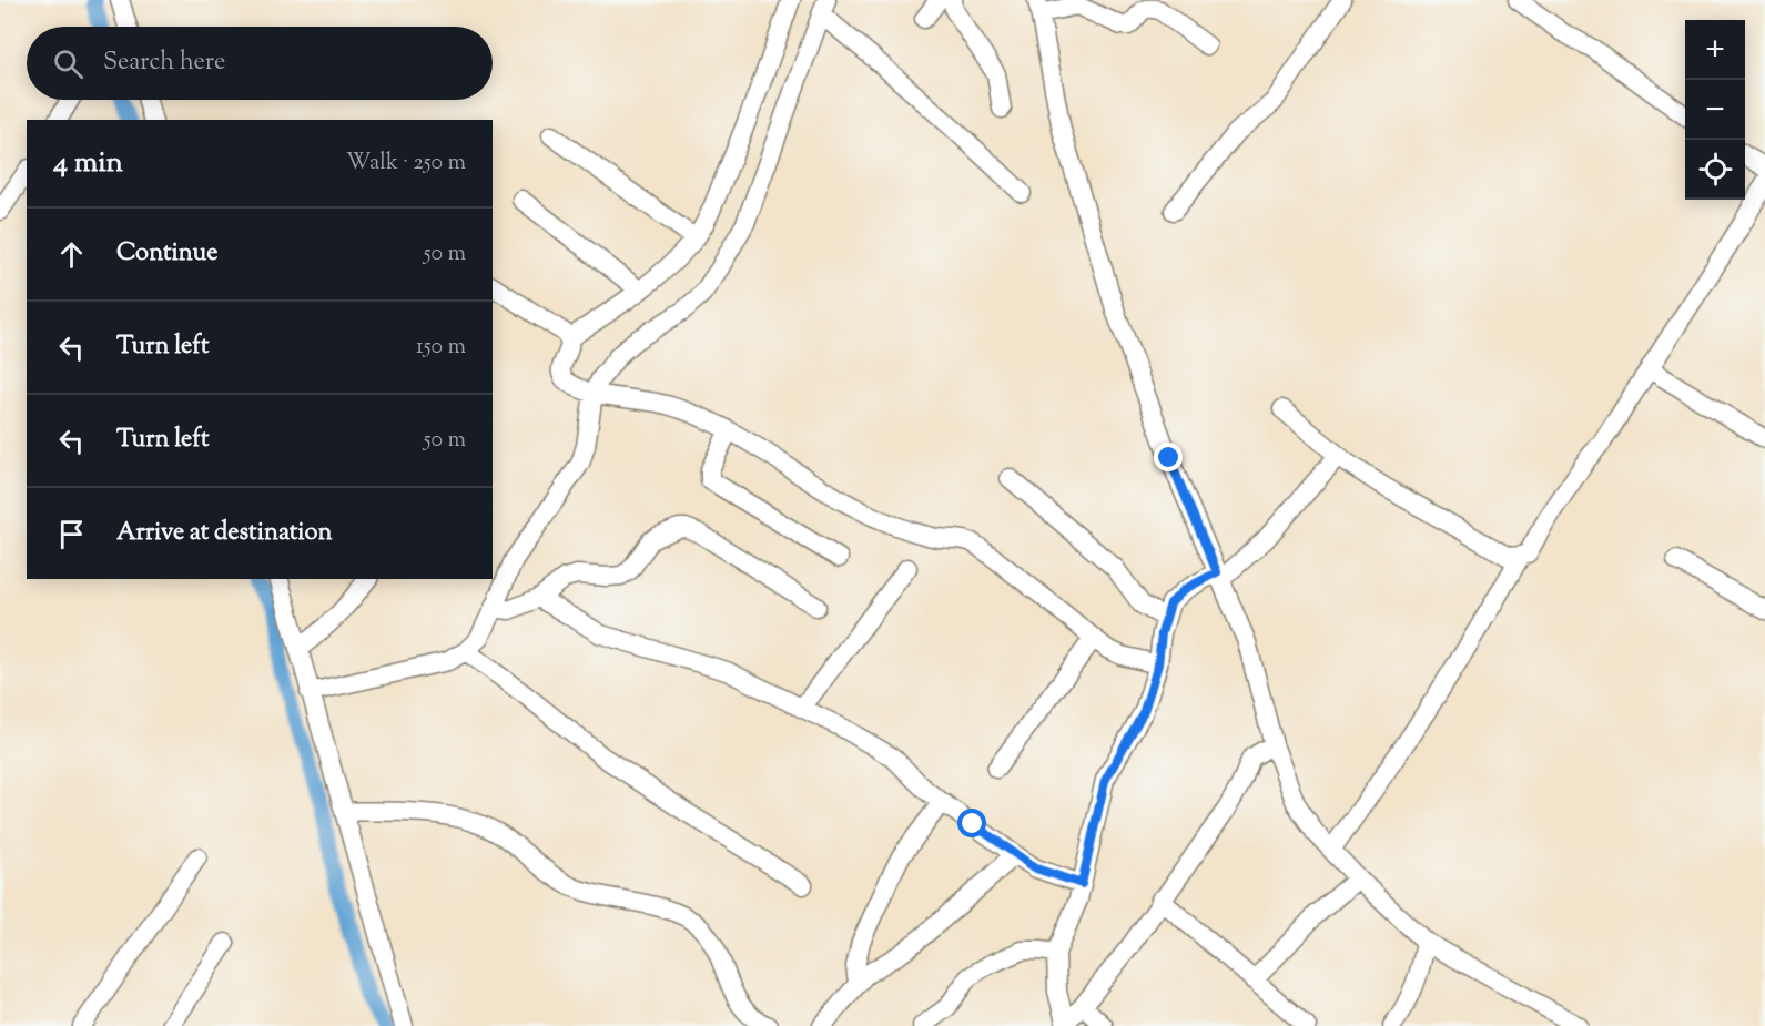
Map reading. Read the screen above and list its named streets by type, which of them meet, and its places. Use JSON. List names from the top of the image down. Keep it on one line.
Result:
{"page":{"map_buttons":["+","−"],"search":"Search here","heading":["4 min","Walk · 250 m"],"list":[["Continue","50 m"],["Turn left","150 m"],["Turn left","50 m"],"Arrive at destination"]}}
